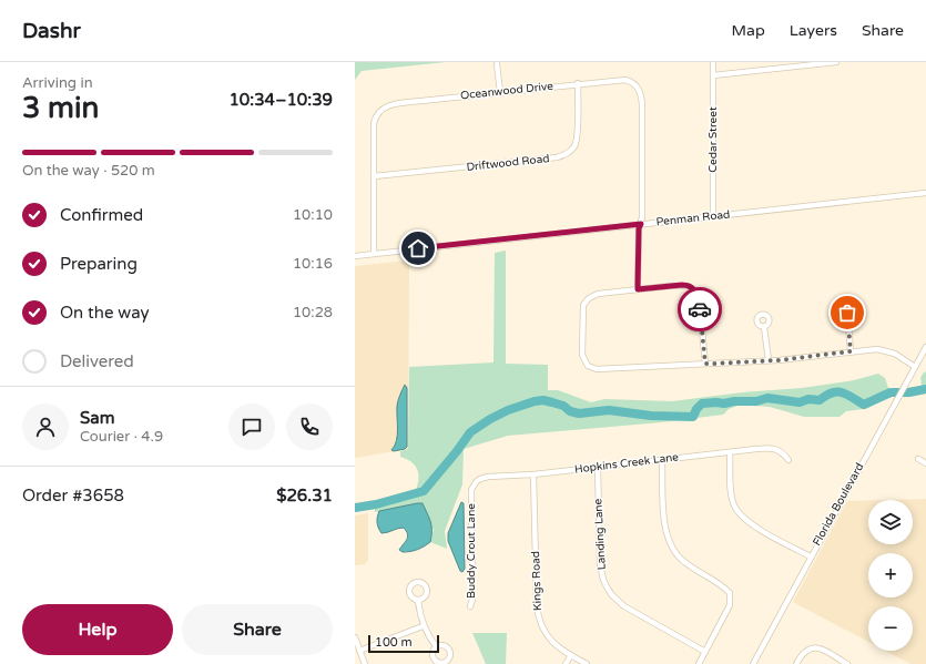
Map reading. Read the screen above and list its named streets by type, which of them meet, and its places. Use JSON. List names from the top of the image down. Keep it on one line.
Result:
{"streets":{"street":["Oceanwood Drive","Cedar Street","Driftwood Road","Penman Road","Hopkins Creek Lane","Florida Boulevard","Landing Lane","Buddy Crout Lane","Kings Road"]},"crossings":[["Oceanwood Drive","Driftwood Road"],["Oceanwood Drive","Penman Road"],["Cedar Street","Penman Road"],["Hopkins Creek Lane","Landing Lane"],["Hopkins Creek Lane","Buddy Crout Lane"],["Hopkins Creek Lane","Kings Road"]],"scale_bar":"100 m","page":{"header":"Dashr","nav":["Map","Layers","Share"],"heading":["3 min","Arriving in","10:34–10:39"],"panel":["Sam","Courier · 4.9","Order #3658","$26.31"],"bar":"On the way · 520 m","list":[["Confirmed","10:10"],["Preparing","10:16"],["On the way","10:28"],"Delivered"],"map_buttons":["+","−"],"buttons":["Help","Share"],"scale":"100 m"}}
